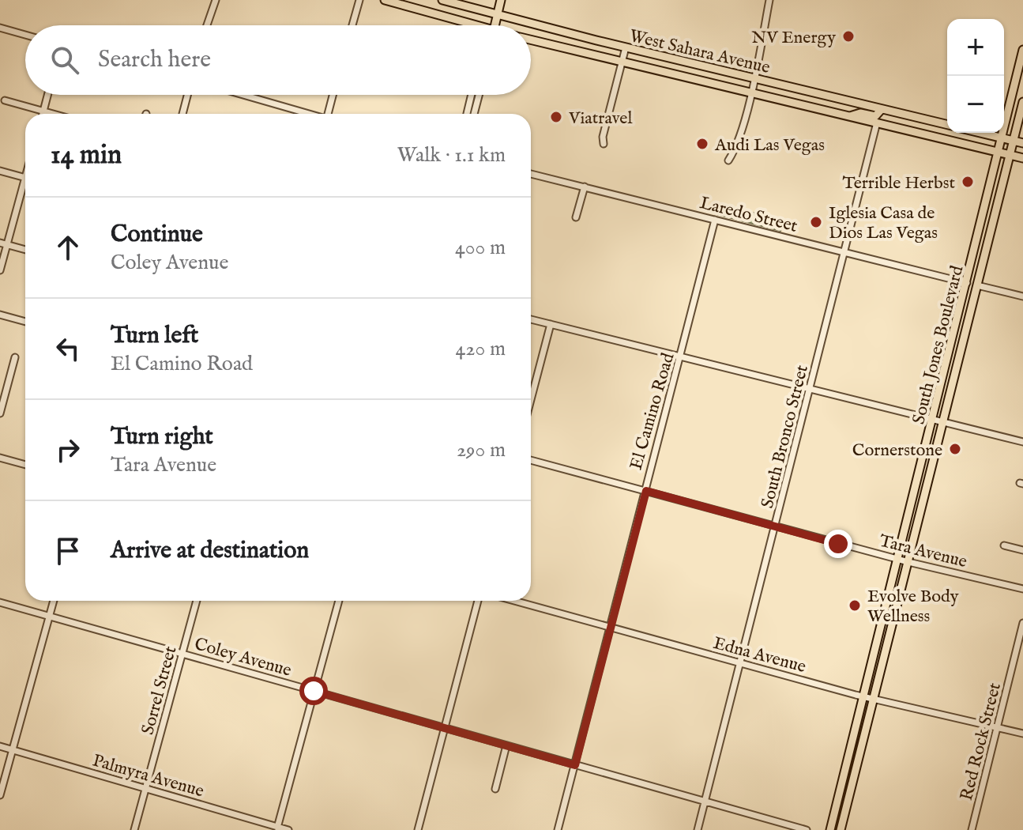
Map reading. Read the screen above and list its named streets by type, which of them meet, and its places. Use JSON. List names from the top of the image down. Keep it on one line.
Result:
{"streets":{"main road":["West Sahara Avenue","South Jones Boulevard"],"street":["Laredo Street","El Camino Road","South Bronco Street","Tara Avenue","Edna Avenue","Coley Avenue","Sorrel Street","Red Rock Street","Palmyra Avenue"]},"crossings":[["West Sahara Avenue","South Jones Boulevard"],["West Sahara Avenue","South Bronco Street"],["Laredo Street","South Jones Boulevard"],["Laredo Street","El Camino Road"],["Laredo Street","South Bronco Street"],["South Jones Boulevard","Tara Avenue"],["South Jones Boulevard","Edna Avenue"],["El Camino Road","Tara Avenue"],["El Camino Road","Edna Avenue"],["El Camino Road","Coley Avenue"],["South Bronco Street","Tara Avenue"],["South Bronco Street","Edna Avenue"],["South Bronco Street","Coley Avenue"],["Edna Avenue","Red Rock Street"],["Coley Avenue","Sorrel Street"],["Sorrel Street","Palmyra Avenue"]],"places":["NV Energy","Viatravel","Audi Las Vegas","Terrible Herbst","Iglesia Casa de Dios Las Vegas","Cornerstone","Evolve Body Wellness"],"page":{"map_buttons":["+","−"],"search":"Search here","heading":["14 min","Walk · 1.1 km"],"list":[["Continue","Coley Avenue","400 m"],["Turn left","El Camino Road","420 m"],["Turn right","Tara Avenue","290 m"],"Arrive at destination"]}}
